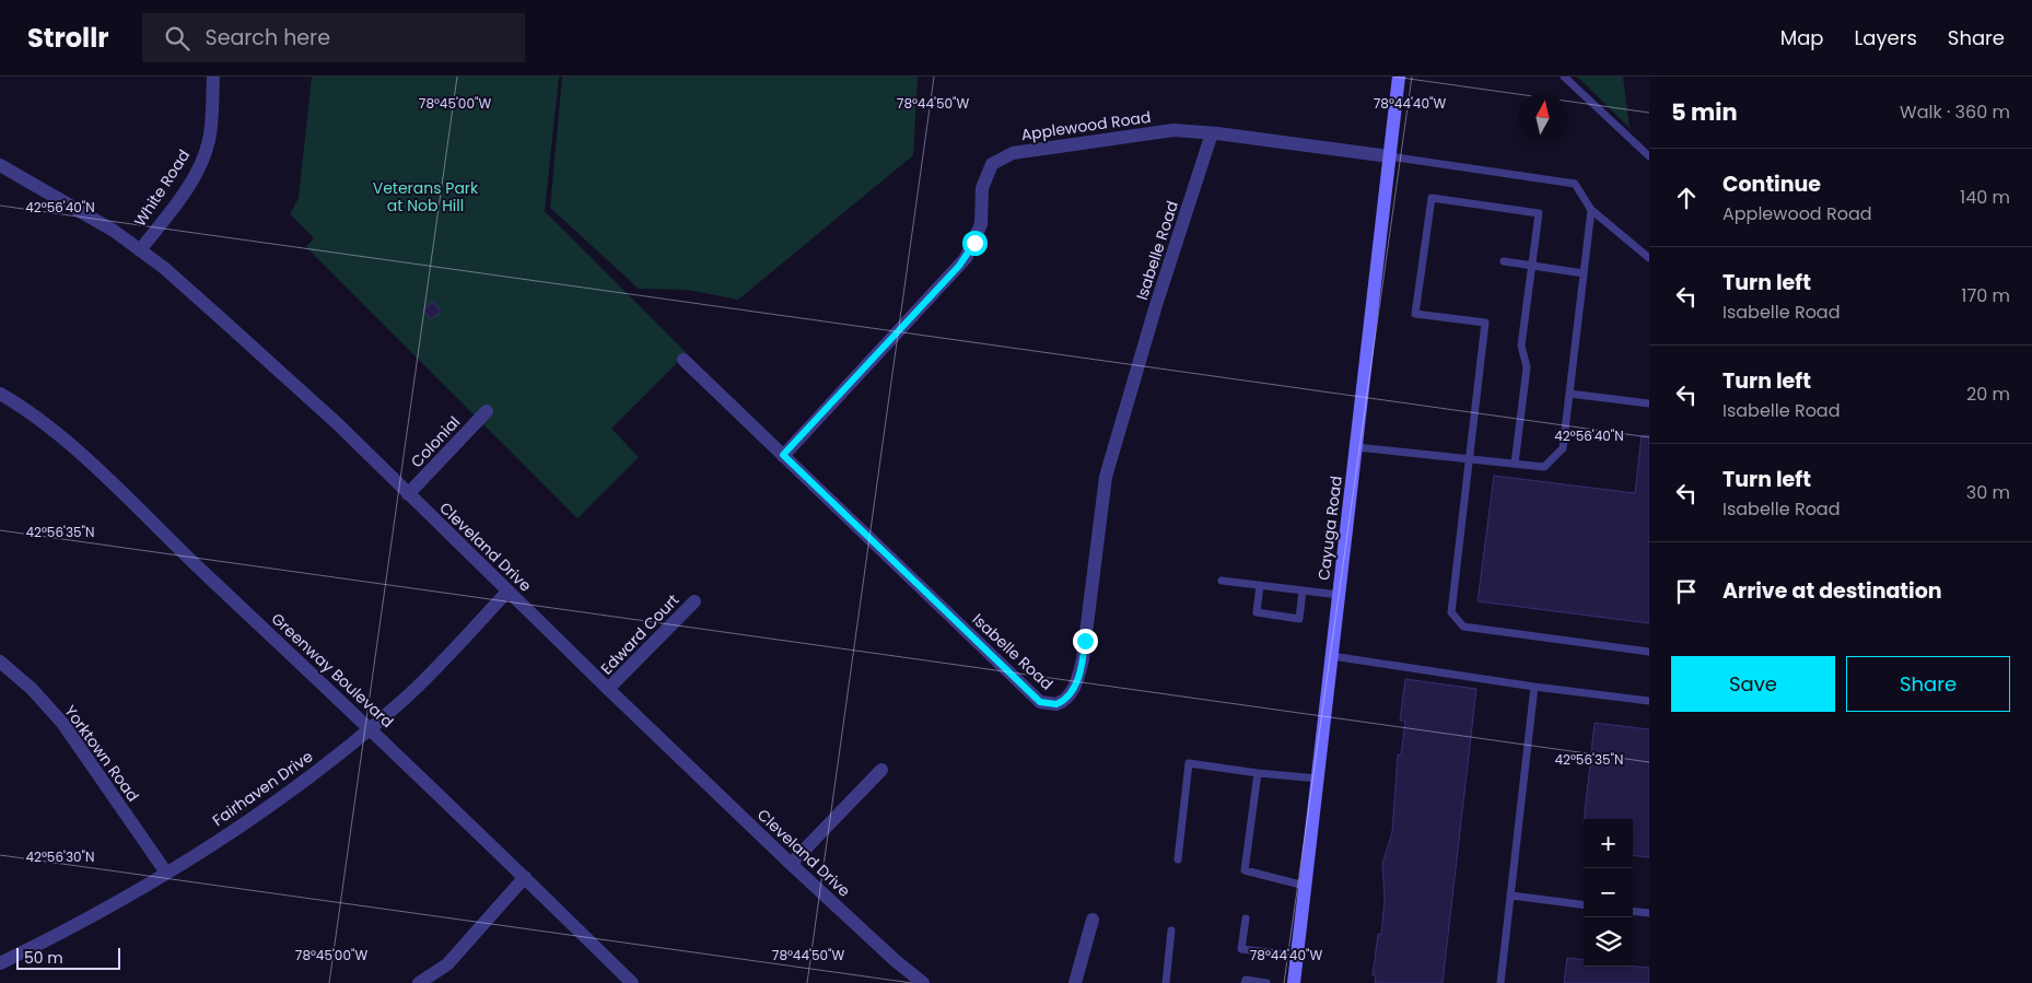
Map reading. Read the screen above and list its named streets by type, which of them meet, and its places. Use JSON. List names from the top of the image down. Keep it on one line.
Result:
{"streets":{"main road":["Cayuga Road"],"street":["Applewood Road","White Road","Isabelle Road","Colonial","Cleveland Drive","Edward Court","Greenway Boulevard","Yorktown Road","Fairhaven Drive"]},"crossings":[["Applewood Road","Isabelle Road"],["Applewood Road","Cayuga Road"],["White Road","Cleveland Drive"],["Colonial","Cleveland Drive"],["Cleveland Drive","Edward Court"],["Cleveland Drive","Fairhaven Drive"],["Greenway Boulevard","Fairhaven Drive"],["Yorktown Road","Fairhaven Drive"]],"parks":["Veterans Park at Nob Hill"],"scale_bar":"50 m","north":"top","page":{"header":"Strollr","search":"Search here","nav":["Map","Layers","Share"],"heading":["5 min","Walk · 360 m"],"list":[["Continue","Applewood Road","140 m"],["Turn left","Isabelle Road","170 m"],["Turn left","Isabelle Road","20 m"],["Turn left","Isabelle Road","30 m"],"Arrive at destination"],"buttons":["Save","Share"],"map_buttons":["+","−"],"scale":"50 m"},"coordinates":["78°45'00\"W","78°44'50\"W","78°44'40\"W","42°56'40\"N","42°56'35\"N","42°56'30\"N"]}
